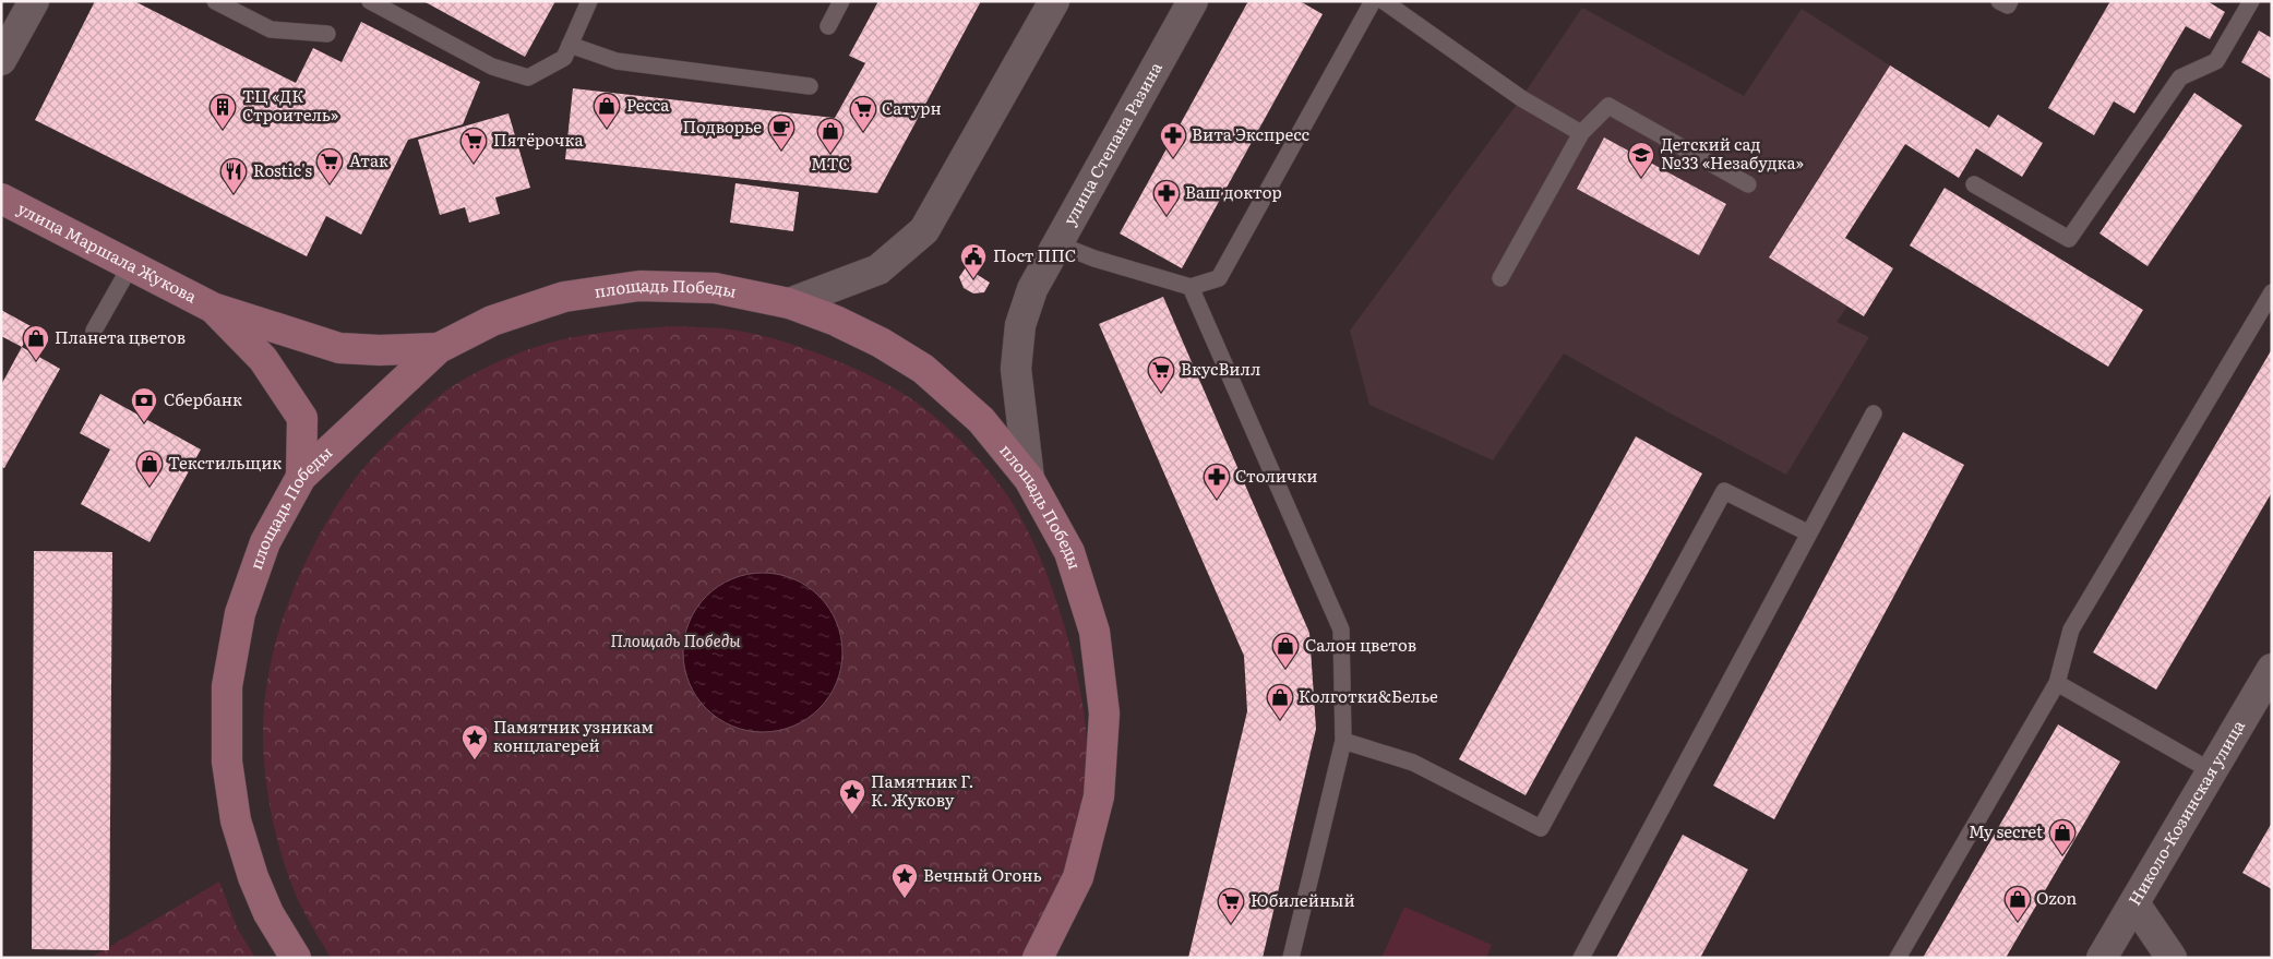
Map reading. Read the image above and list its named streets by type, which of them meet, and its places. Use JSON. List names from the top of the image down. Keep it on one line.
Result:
{"streets":{"main road":["улица Степана Разина","улица Маршала Жукова","площадь Победы","Николо-Козинская улица"]},"crossings":[["улица Степана Разина","площадь Победы"]],"parks":["Площадь Победы"],"places":{"shop":["Ресса","МТС","Планета цветов","Текстильщик","Салон цветов","Колготки&Белье","My secret","Ozon"],"building":["ТЦ «ДК Строитель»"],"supermarket":["Сатурн","Пятёрочка","Атак","ВкусВилл","Юбилейный"],"cafe":["Подворье"],"pharmacy":["Вита Экспресс","Ваш доктор","Столички"],"school or university":["Детский сад №33 «Незабудка»"],"restaurant":["Rostic's"],"public building":["Пост ППС"],"bank":["Сбербанк"],"place":["Памятник узникам концлагерей","Памятник Г. К. Жукову","Вечный Огонь"]}}
